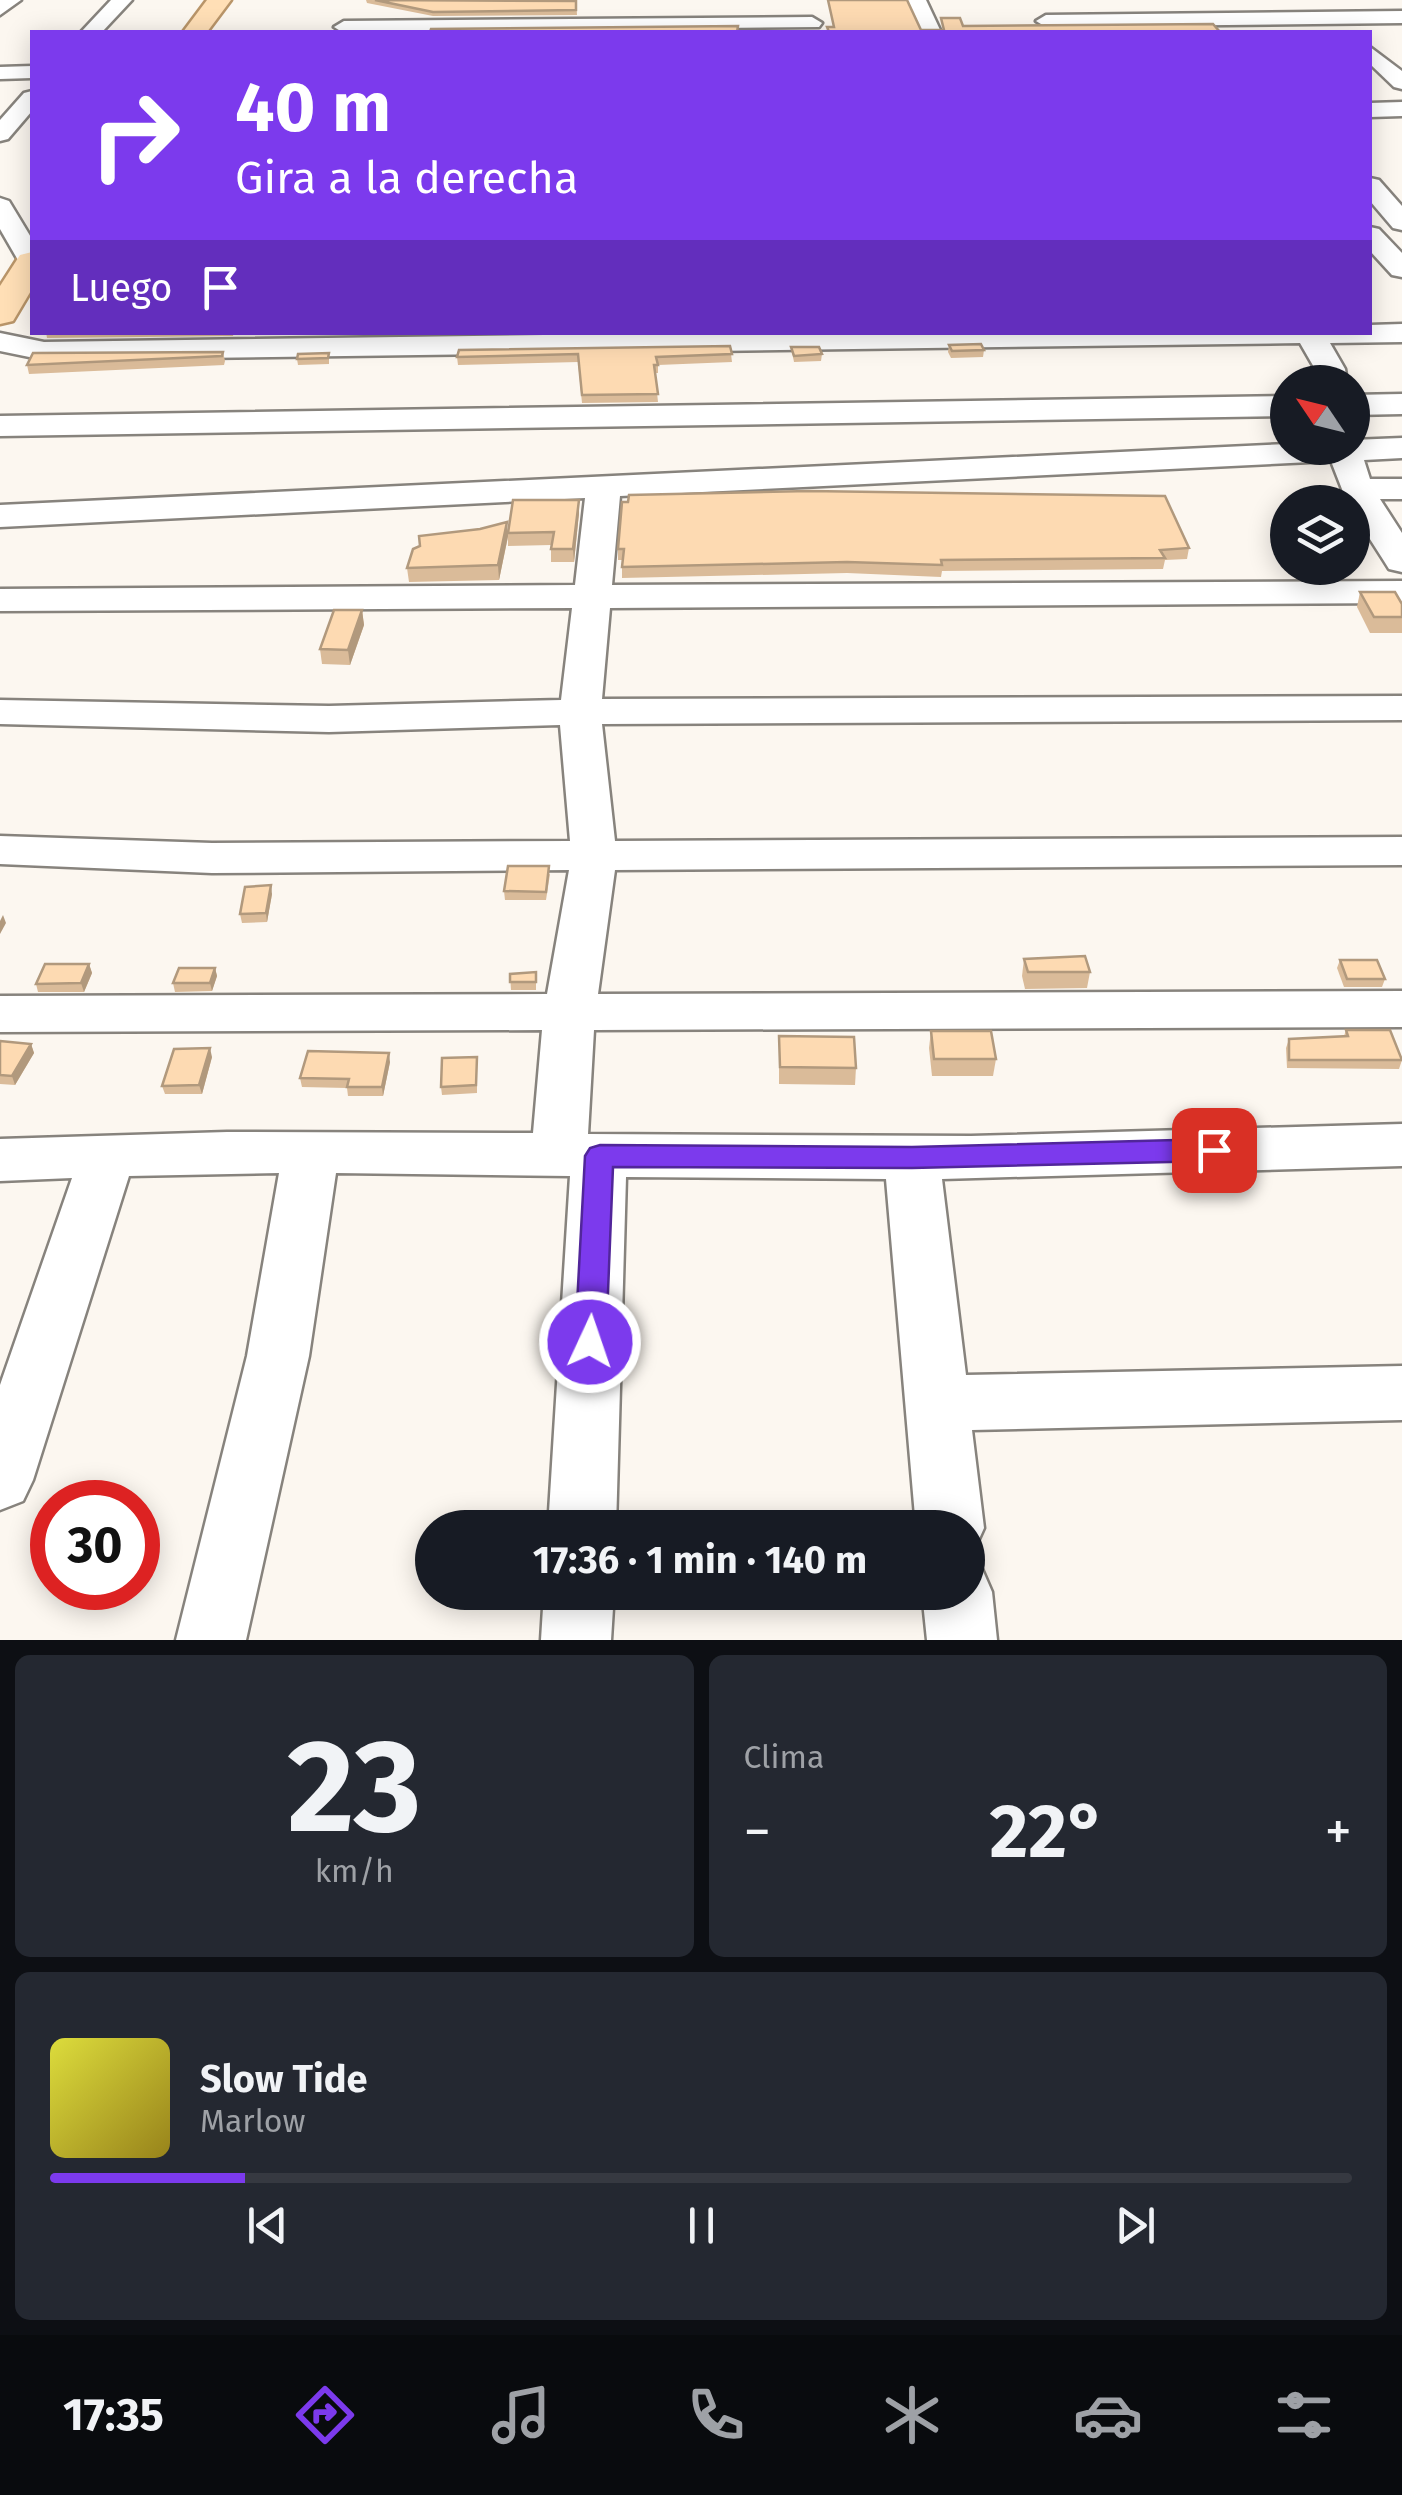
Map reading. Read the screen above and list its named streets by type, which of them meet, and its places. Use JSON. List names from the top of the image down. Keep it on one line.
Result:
{"north":"top left","page":{"turn":["40 m","Gira a la derecha"],"then":"Luego","limit":"30","trip":"17:36 · 1 min · 140 m","tile":[["23","km/h"],"Clima"],"heat":["−","22°","+"],"song":["Slow Tide","Marlow"],"tabs":"17:35"}}
